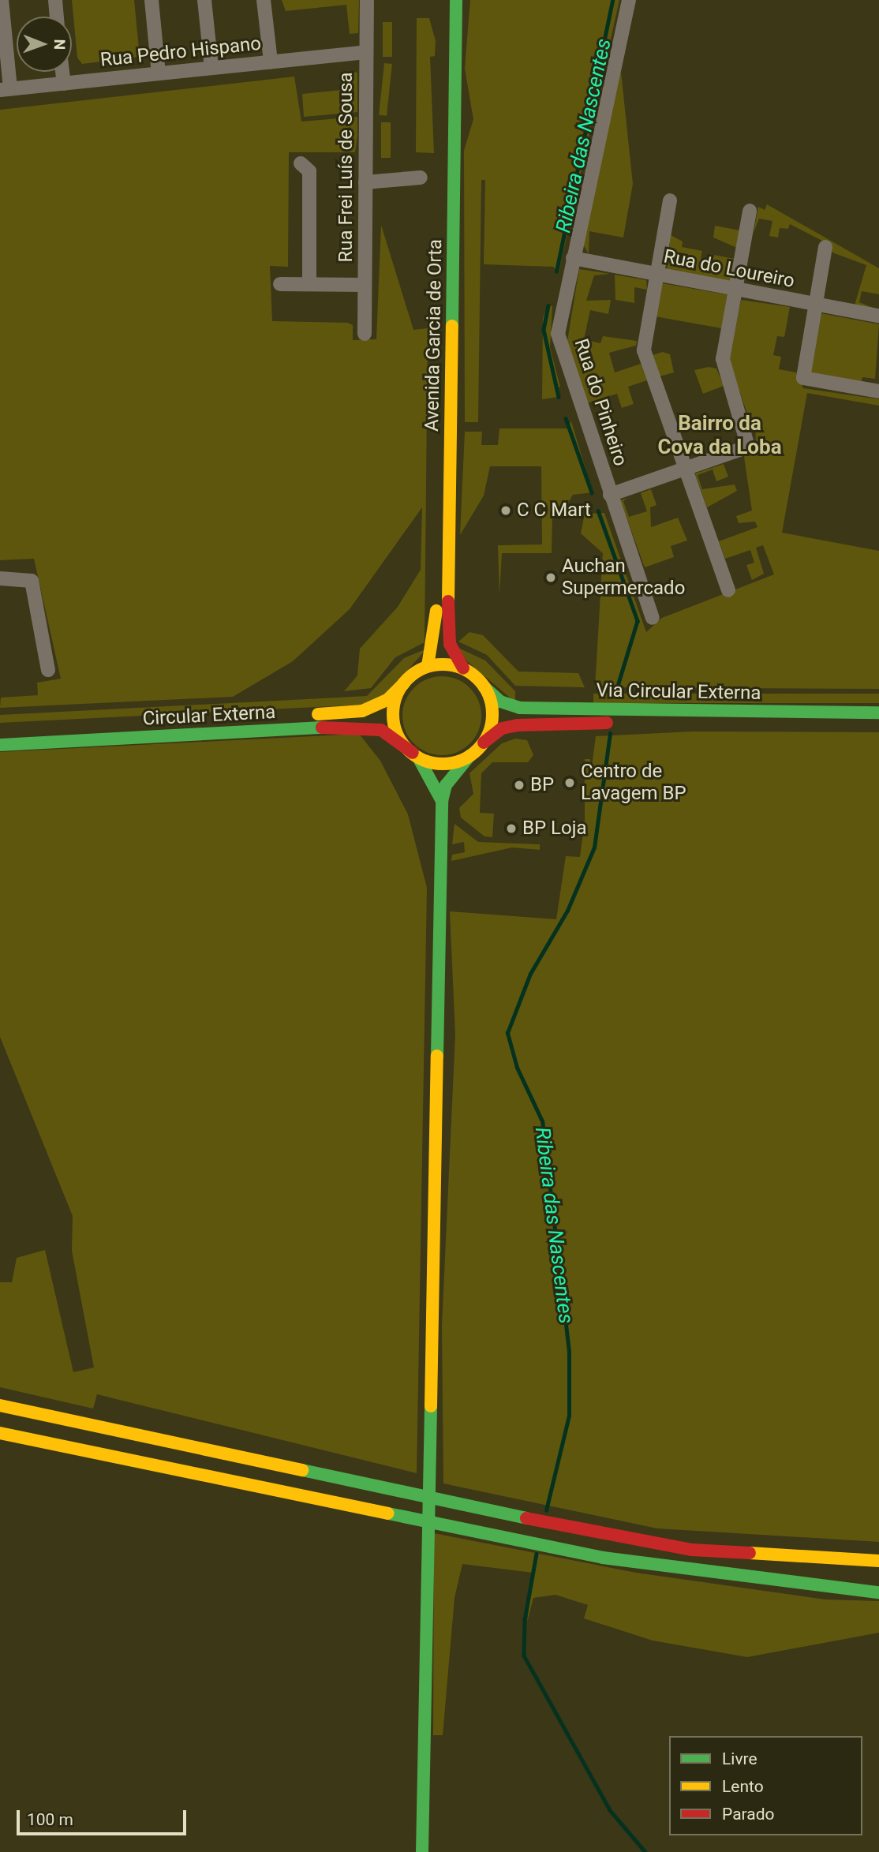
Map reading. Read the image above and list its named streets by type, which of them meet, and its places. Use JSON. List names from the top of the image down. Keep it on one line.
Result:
{"streets":{"main road":["Avenida Garcia de Orta","Via Circular Externa","Circular Externa"],"street":["Rua Pedro Hispano","Rua Frei Luís de Sousa","Rua do Loureiro","Rua do Pinheiro"]},"crossings":[["Rua Pedro Hispano","Rua Frei Luís de Sousa"],["Rua do Loureiro","Rua do Pinheiro"],["Avenida Garcia de Orta","Via Circular Externa"],["Avenida Garcia de Orta","Circular Externa"],["Via Circular Externa","Circular Externa"]],"districts":["Bairro da Cova da Loba"],"water":["Ribeira das Nascentes"],"places":["C C Mart","Auchan Supermercado","Centro de Lavagem BP","BP","BP Loja"],"legend":["Livre","Lento","Parado"],"scale_bar":"100 m","north":"right"}
